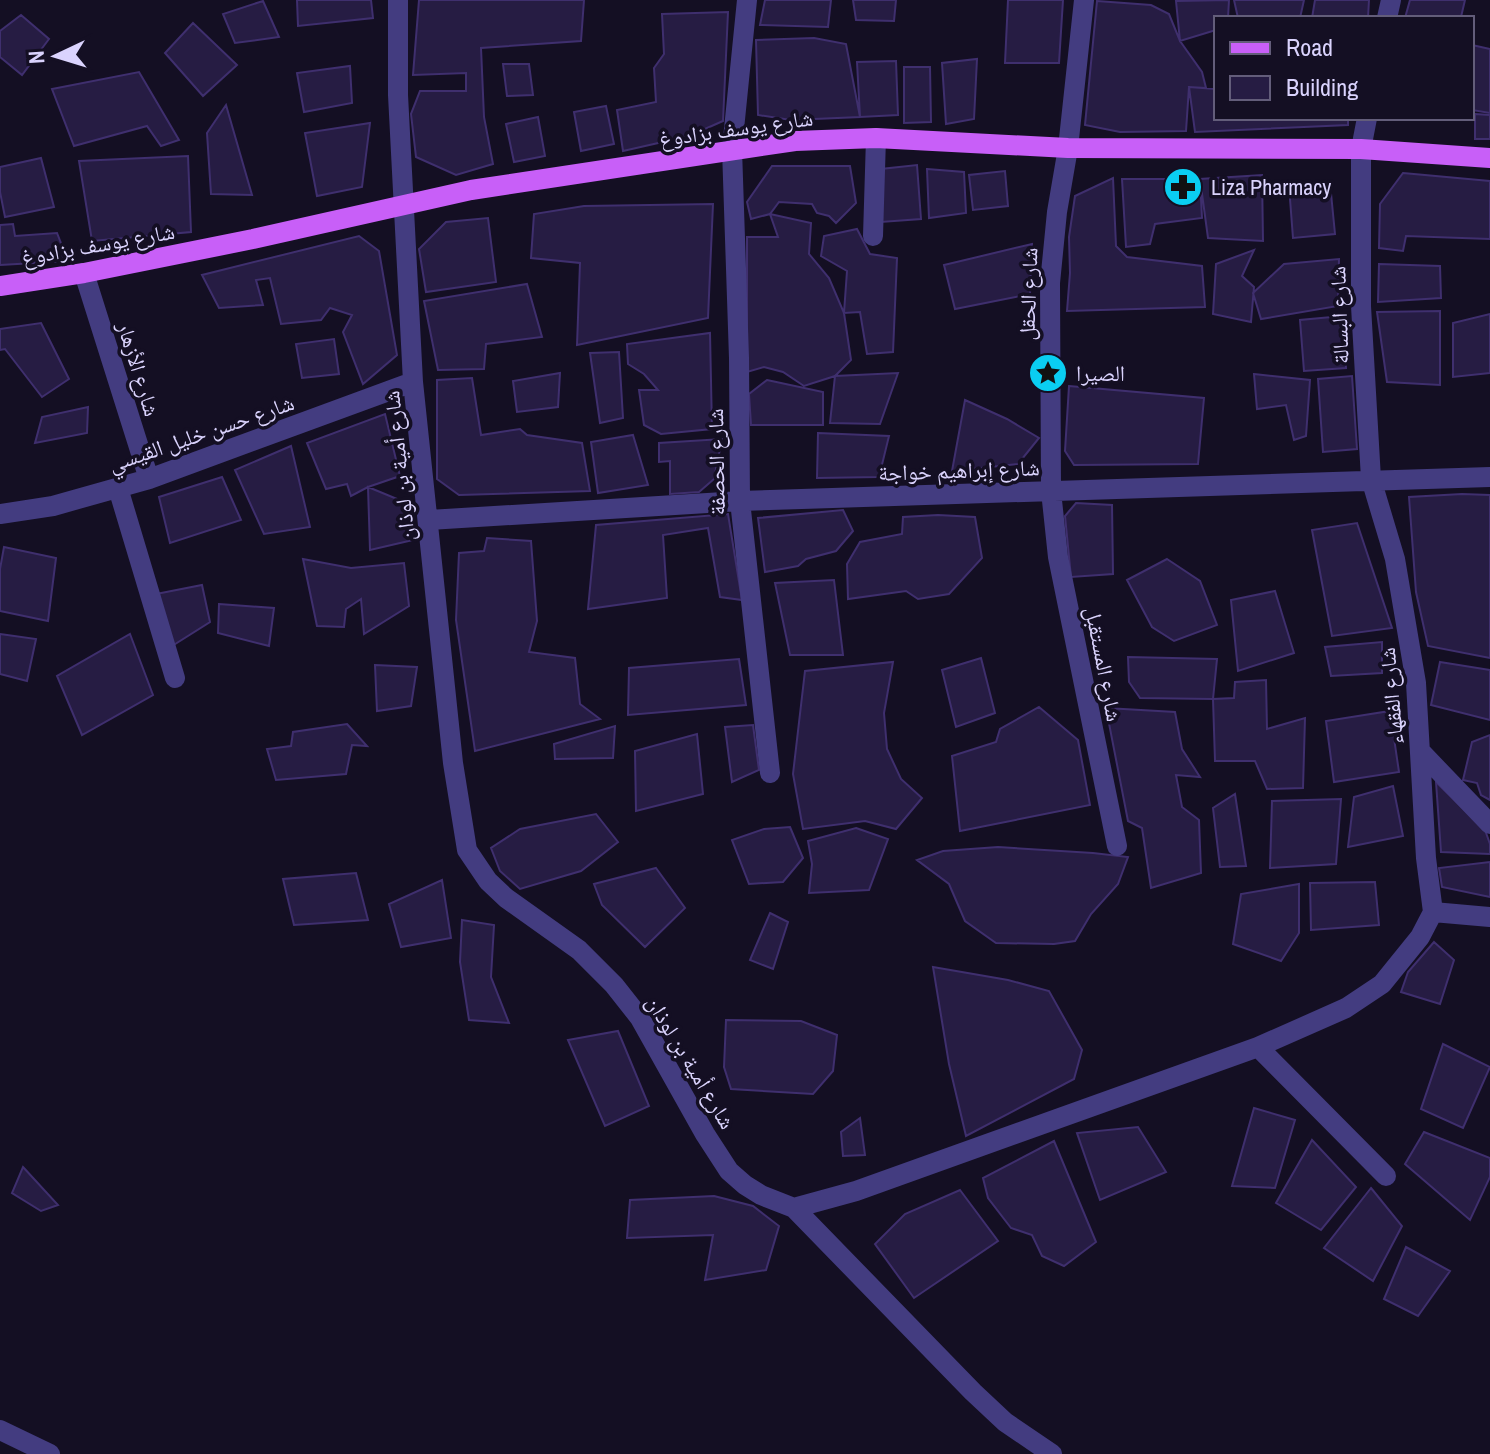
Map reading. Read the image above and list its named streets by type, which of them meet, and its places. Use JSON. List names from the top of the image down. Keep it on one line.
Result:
{"streets":{"main road":["شارع يوسف بزادوغ"],"street":["شارع الحقل","شارع البسالة","شارع الأزهار","شارع حسن خليل القيسي","شارع الحصفة","شارع أمية بن لوذان","شارع إبراهيم خواجة","شارع المستقبل","شارع الفقهاء"]},"crossings":[["شارع يوسف بزادوغ","شارع الحقل"],["شارع يوسف بزادوغ","شارع البسالة"],["شارع يوسف بزادوغ","شارع الأزهار"],["شارع يوسف بزادوغ","شارع الحصفة"],["شارع يوسف بزادوغ","شارع أمية بن لوذان"],["شارع الحقل","شارع إبراهيم خواجة"],["شارع الحقل","شارع المستقبل"],["شارع البسالة","شارع إبراهيم خواجة"],["شارع البسالة","شارع الفقهاء"],["شارع الأزهار","شارع حسن خليل القيسي"],["شارع حسن خليل القيسي","شارع أمية بن لوذان"],["شارع الحصفة","شارع إبراهيم خواجة"],["شارع أمية بن لوذان","شارع إبراهيم خواجة"],["شارع إبراهيم خواجة","شارع المستقبل"],["شارع إبراهيم خواجة","شارع الفقهاء"]],"places":{"pharmacy":["Liza Pharmacy"],"place":["الصيرا"]},"legend":["Road","Building"],"north":"left"}
